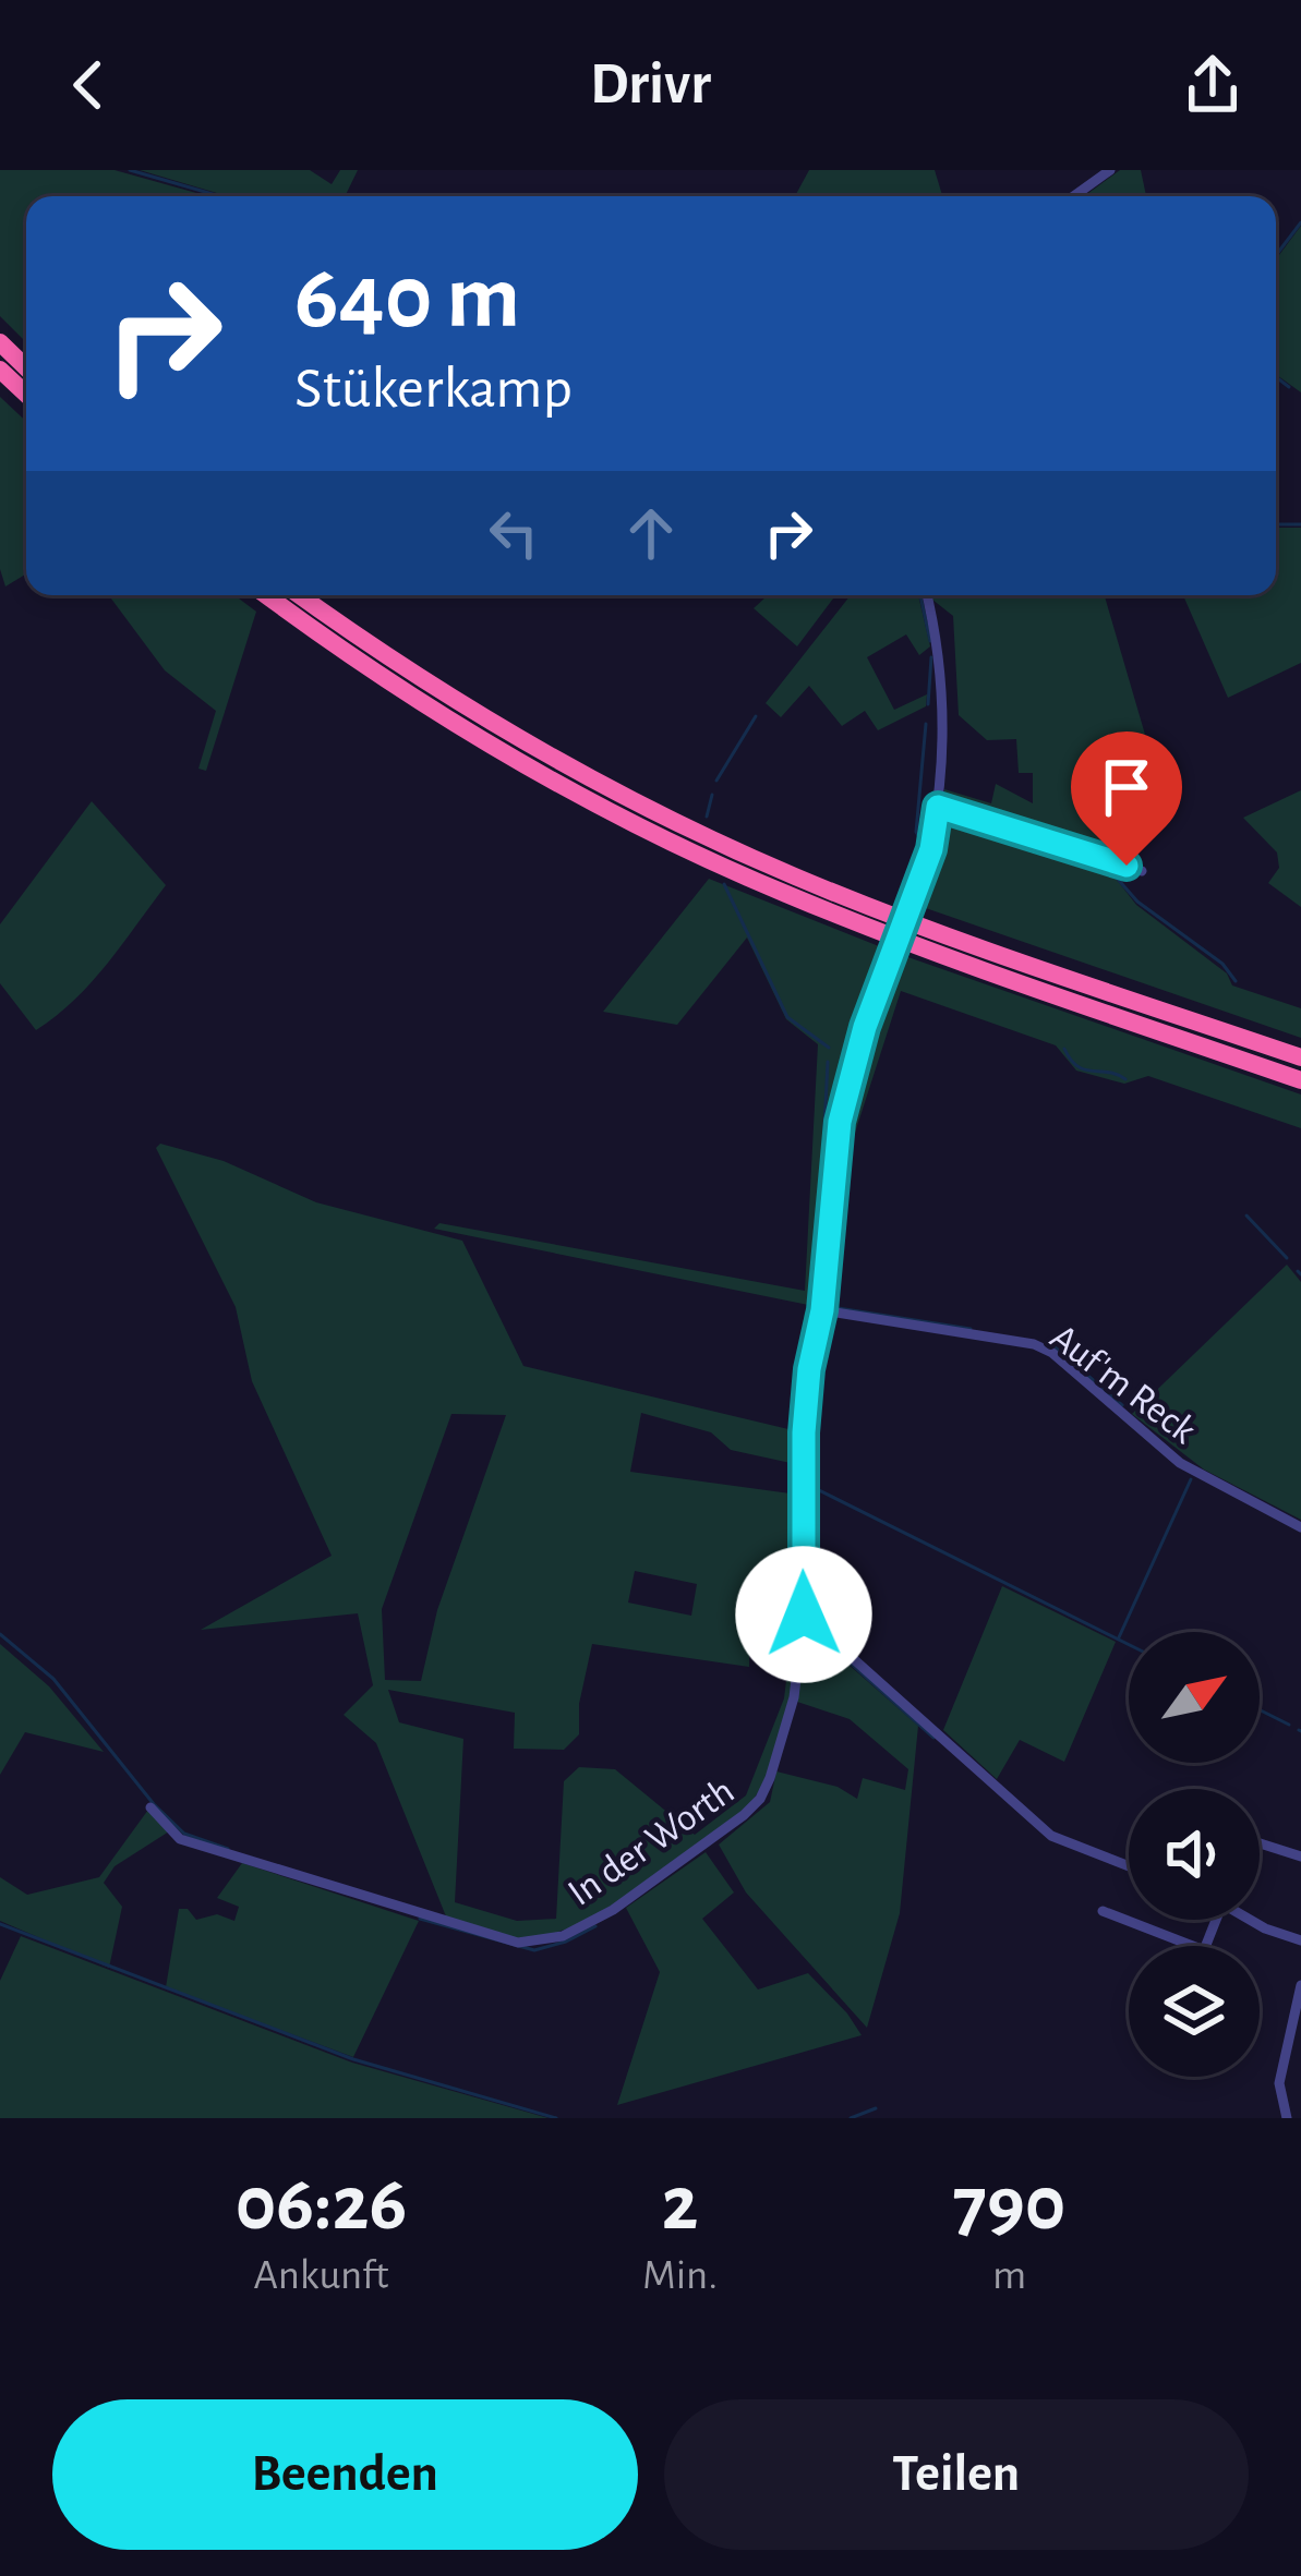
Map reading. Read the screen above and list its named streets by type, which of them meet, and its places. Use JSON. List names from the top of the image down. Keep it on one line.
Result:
{"streets":{"street":["Auf'm Reck","In der Worth"]},"crossings":[["Auf'm Reck","In der Worth"]],"north":"top right","page":{"header":"Drivr","turn":["640 m","Stükerkamp"],"eta":["06:26","Ankunft","2","Min.","790","m"],"buttons":["Beenden","Teilen"]}}
